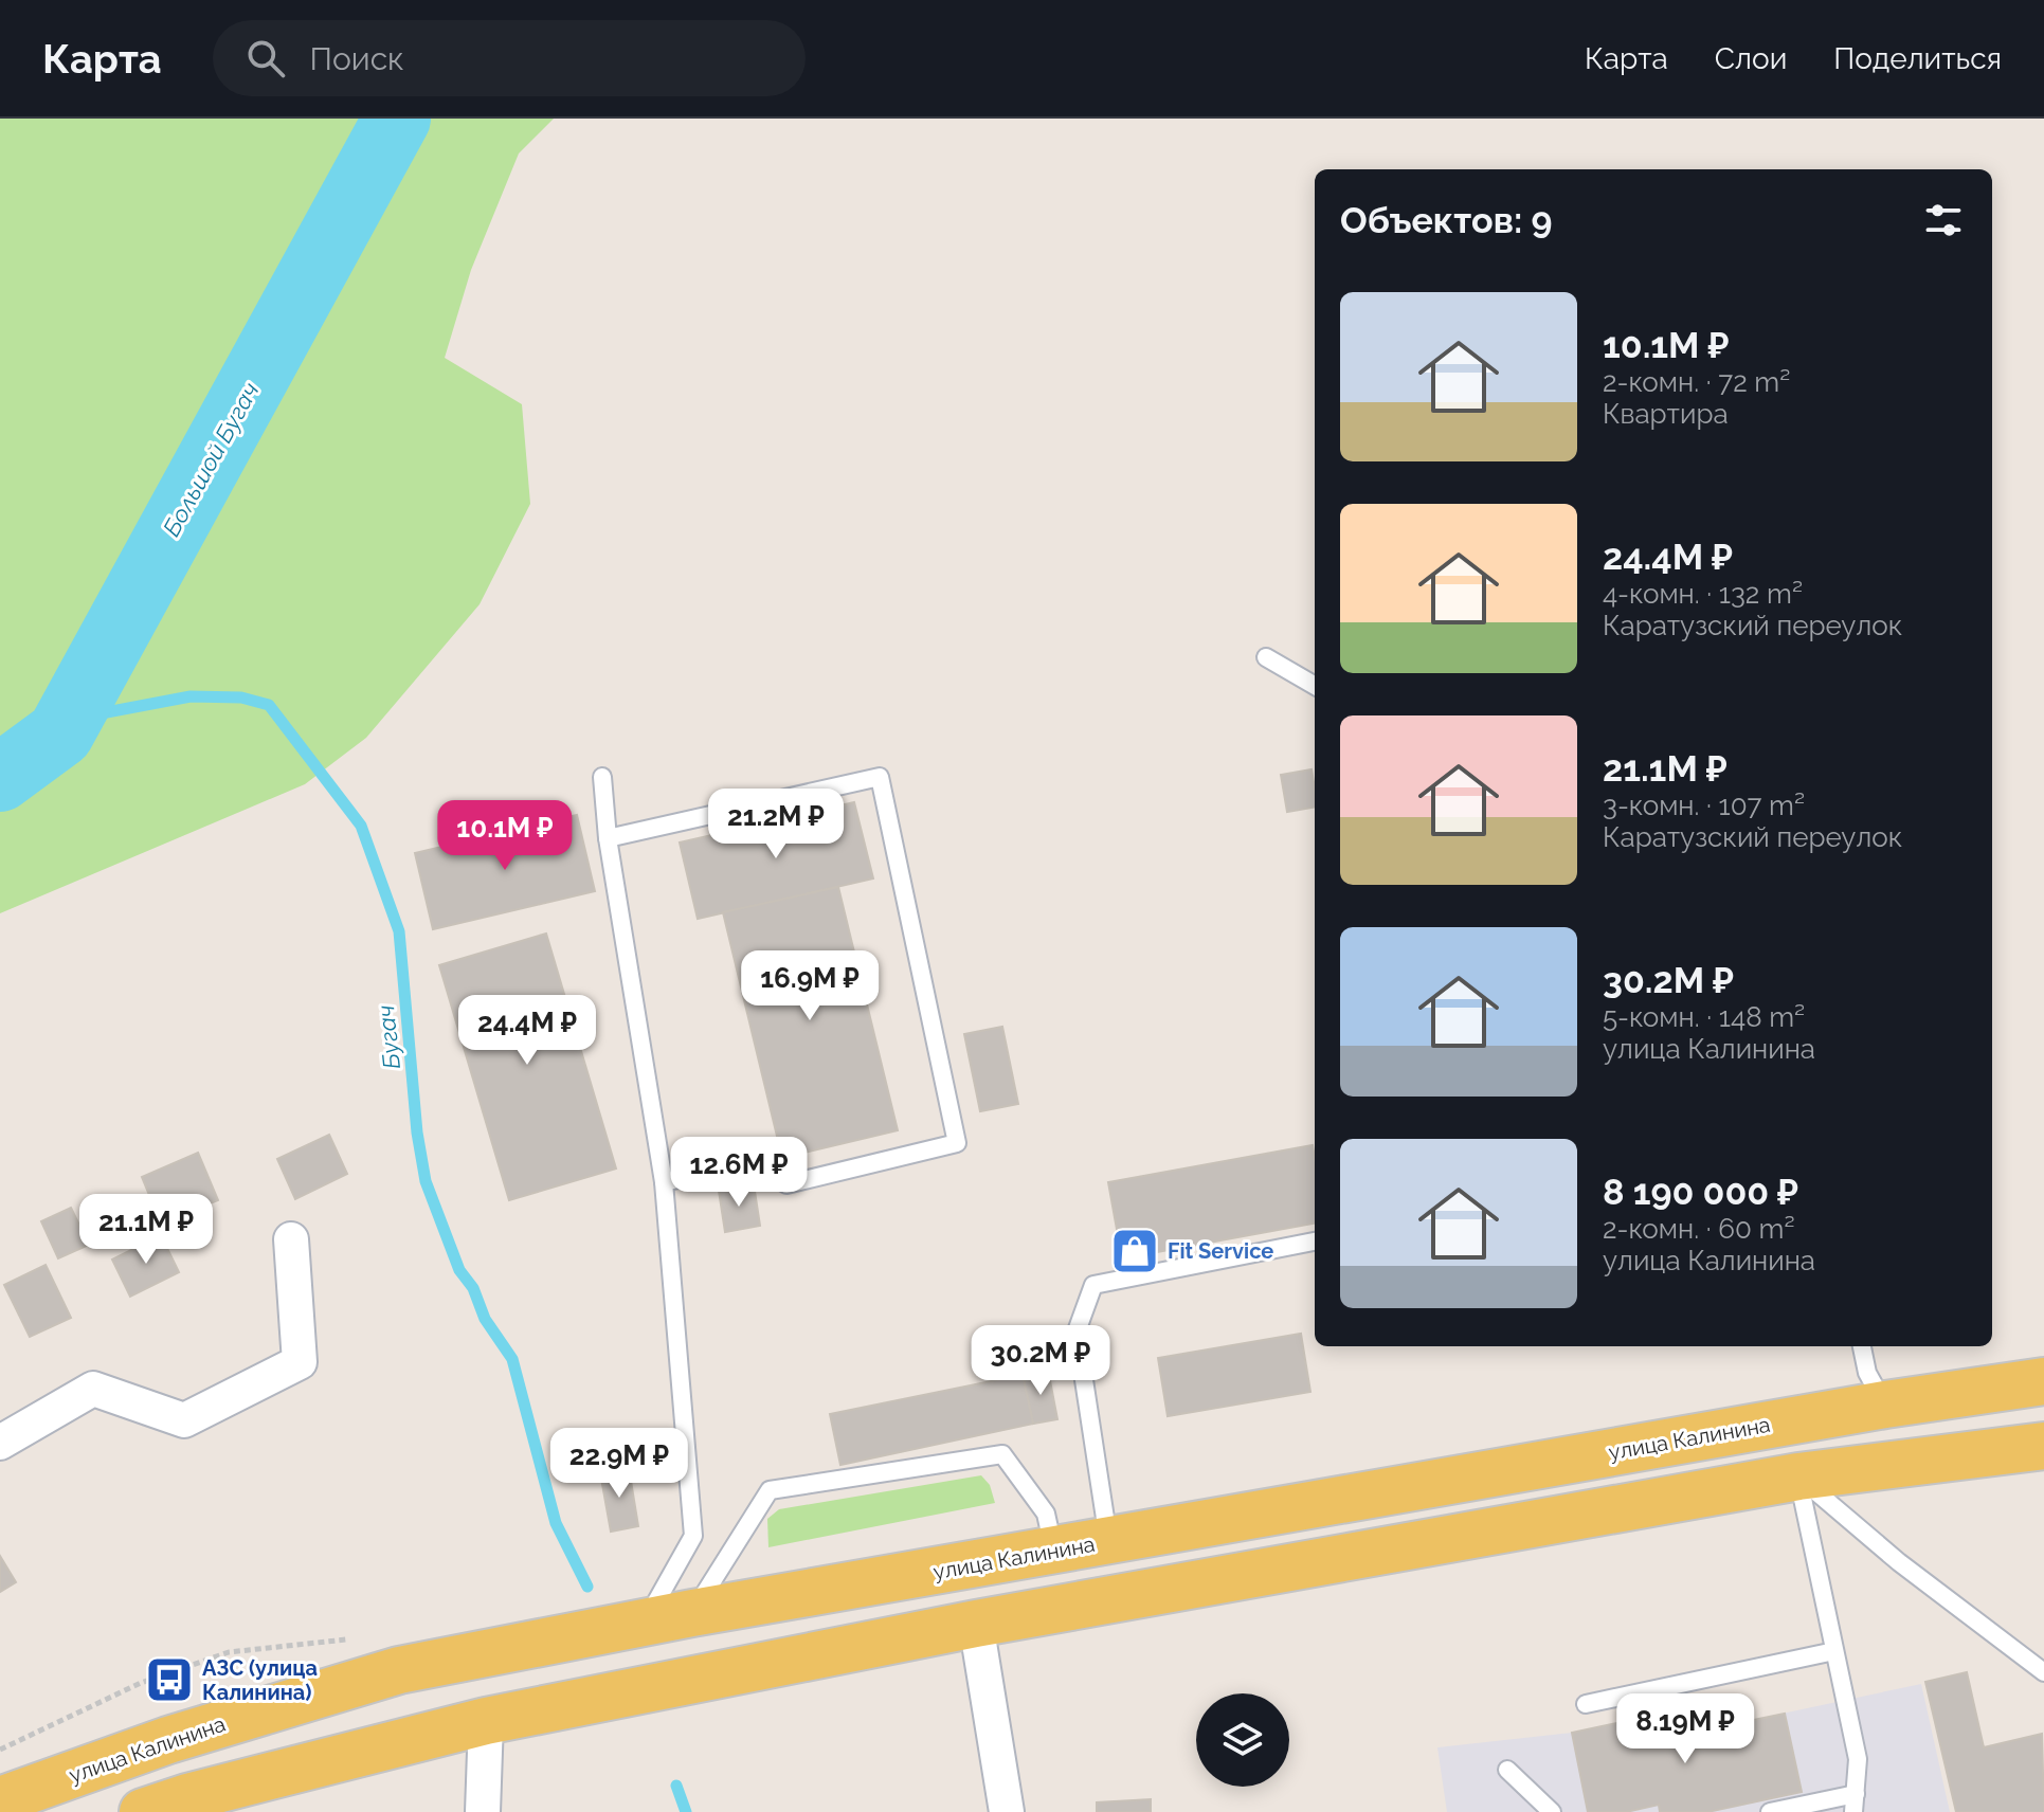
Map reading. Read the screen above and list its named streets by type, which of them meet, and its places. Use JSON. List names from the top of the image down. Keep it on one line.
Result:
{"streets":{"main road":["улица Калинина"]},"water":["Большой Бугач","Бугач"],"places":{"shop":["Fit Service"],"bus stop":["АЗС (улица Калинина)"]},"page":{"header":"Карта","search":"Поиск","nav":["Карта","Слои","Поделиться"],"heading":"Объектов: 9","list":[{"name":"10.1M ₽","note":"2-комн. · 72 m² · Квартира"},{"name":"24.4M ₽","note":"4-комн. · 132 m² · Каратузский переулок"},{"name":"21.1M ₽","note":"3-комн. · 107 m² · Каратузский переулок"},{"name":"30.2M ₽","note":"5-комн. · 148 m² · улица Калинина"},{"name":"8 190 000 ₽","note":"2-комн. · 60 m² · улица Калинина"}],"price":["21.2M ₽","10.1M ₽","16.9M ₽","24.4M ₽","12.6M ₽","21.1M ₽","30.2M ₽","22.9M ₽","8.19M ₽"]}}
